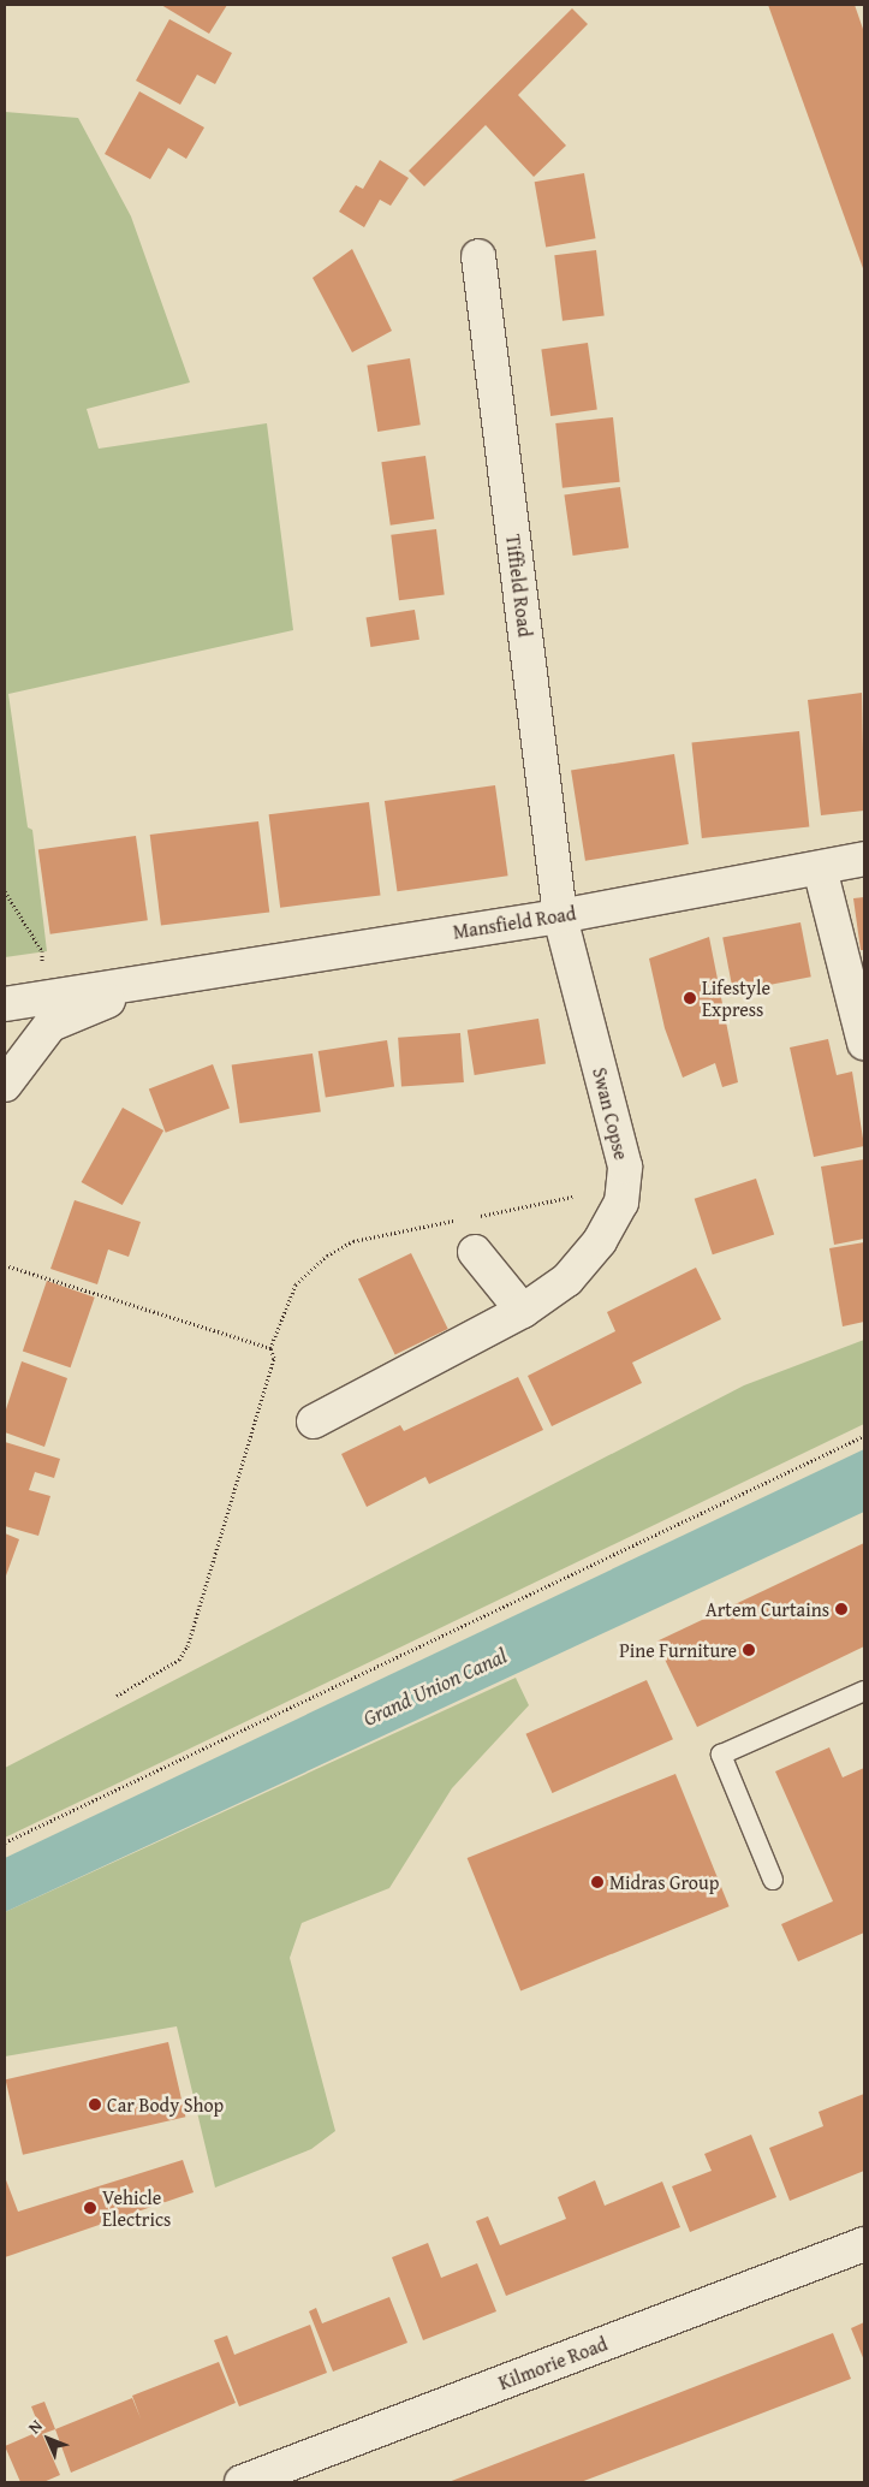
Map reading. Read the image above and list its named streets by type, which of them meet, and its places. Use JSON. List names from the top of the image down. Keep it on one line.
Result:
{"streets":{"street":["Tiffield Road","Mansfield Road","Swan Copse","Kilmorie Road"]},"crossings":[["Tiffield Road","Mansfield Road"],["Tiffield Road","Swan Copse"],["Mansfield Road","Swan Copse"]],"water":["Grand Union Canal"],"places":["Lifestyle Express","Artem Curtains","Pine Furniture","Midras Group","Car Body Shop","Vehicle Electrics"],"north":"top left"}
